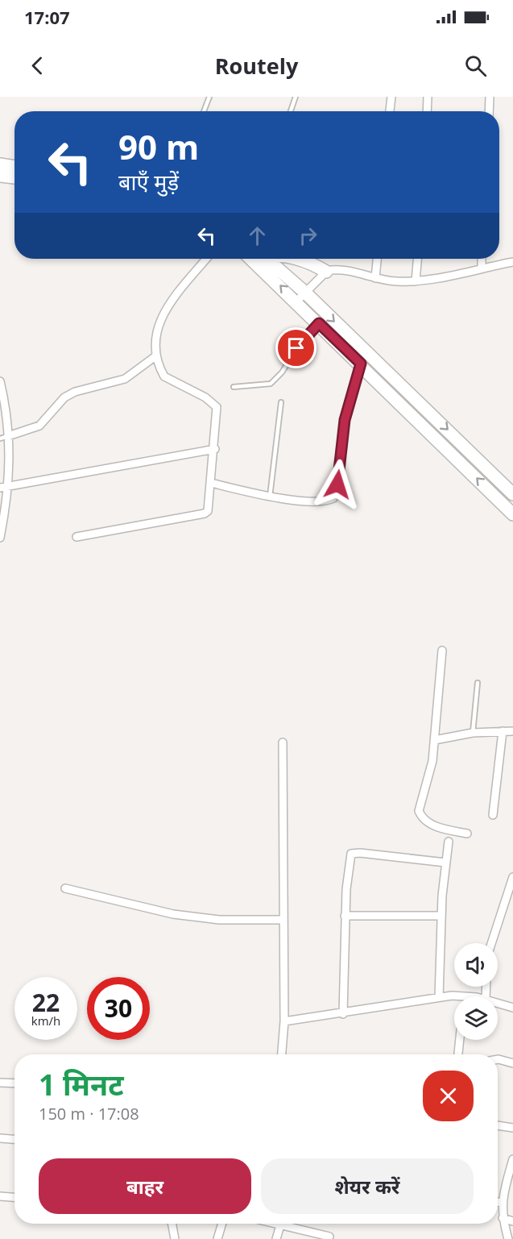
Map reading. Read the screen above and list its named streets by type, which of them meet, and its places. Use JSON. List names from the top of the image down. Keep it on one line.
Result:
{"page":{"status":"17:07","header":"Routely","turn":["90 m","बाएँ मुड़ें"],"speed":"22 km/h","limit":"30","heading":["1 मिनट","150 m · 17:08"],"buttons":["बाहर","शेयर करें"]}}
